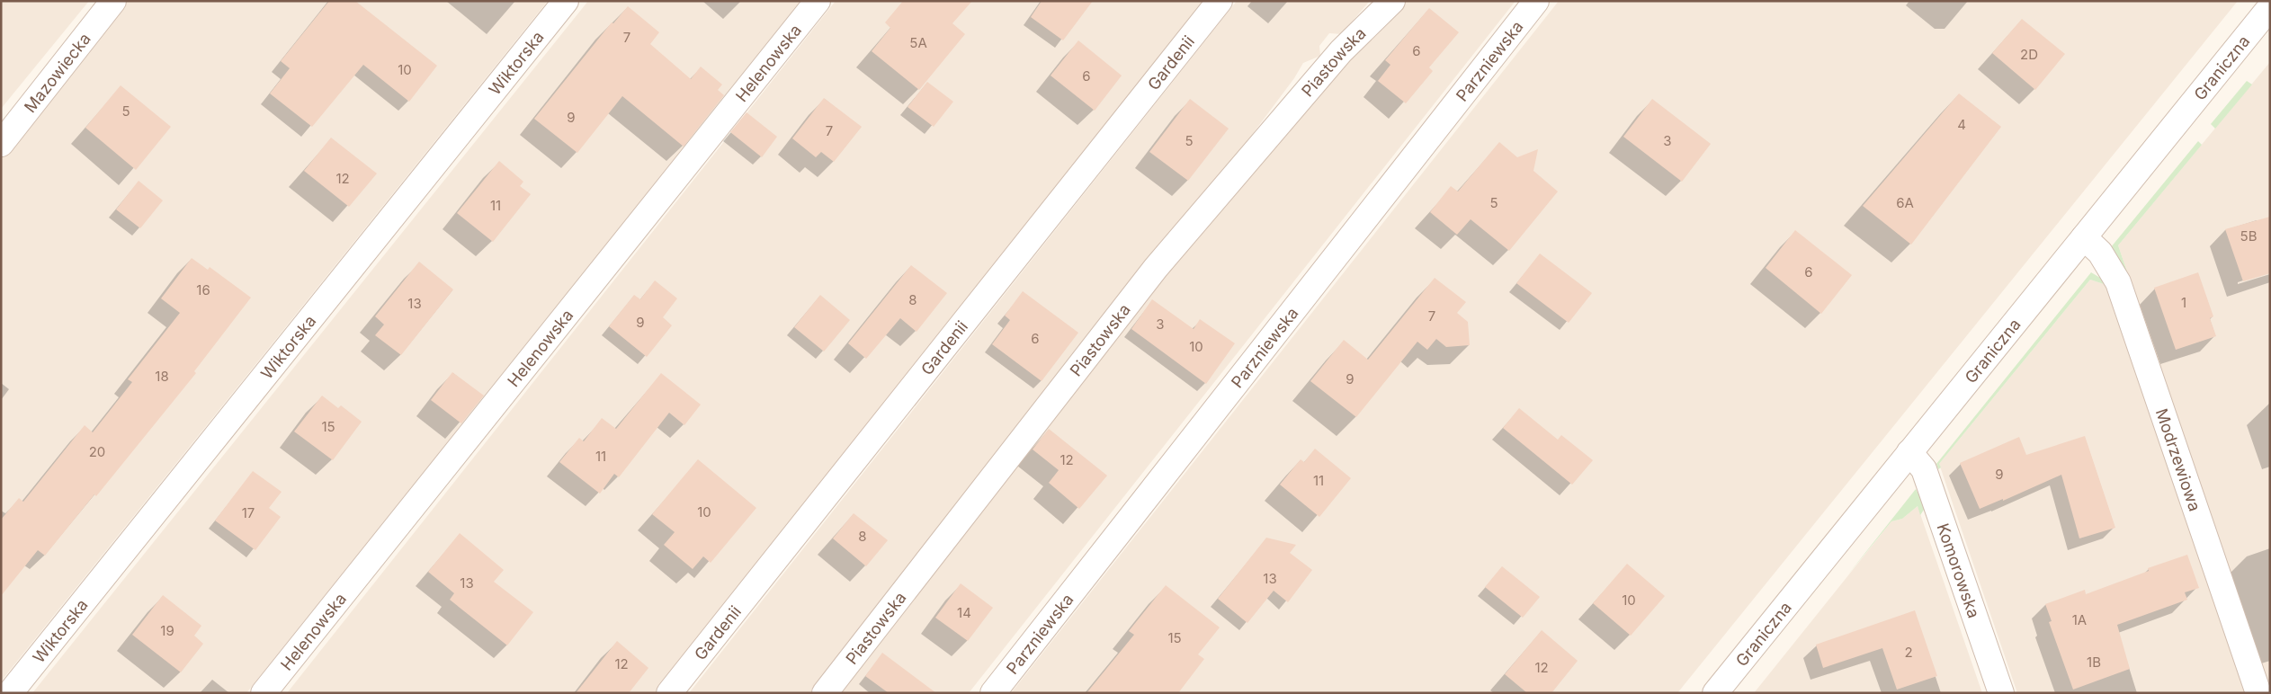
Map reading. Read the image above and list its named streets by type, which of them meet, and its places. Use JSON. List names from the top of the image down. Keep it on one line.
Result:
{"streets":{"street":["Parzniewska","Piastowska","Gardenii","Wiktorska","Helenowska","Graniczna","Mazowiecka","Modrzewiowa","Komorowska"]},"crossings":[["Graniczna","Modrzewiowa"],["Graniczna","Komorowska"]],"house_numbers":["7","5A","6","2D","10","6","5","9","4","7","5","3","12","5","6A","11","5B","6","16","8","1","13","7","9","3","6","10","18","9","15","20","11","12","9","11","10","17","8","13","13","10","14","1A","19","15","2","1B","12","12"]}
